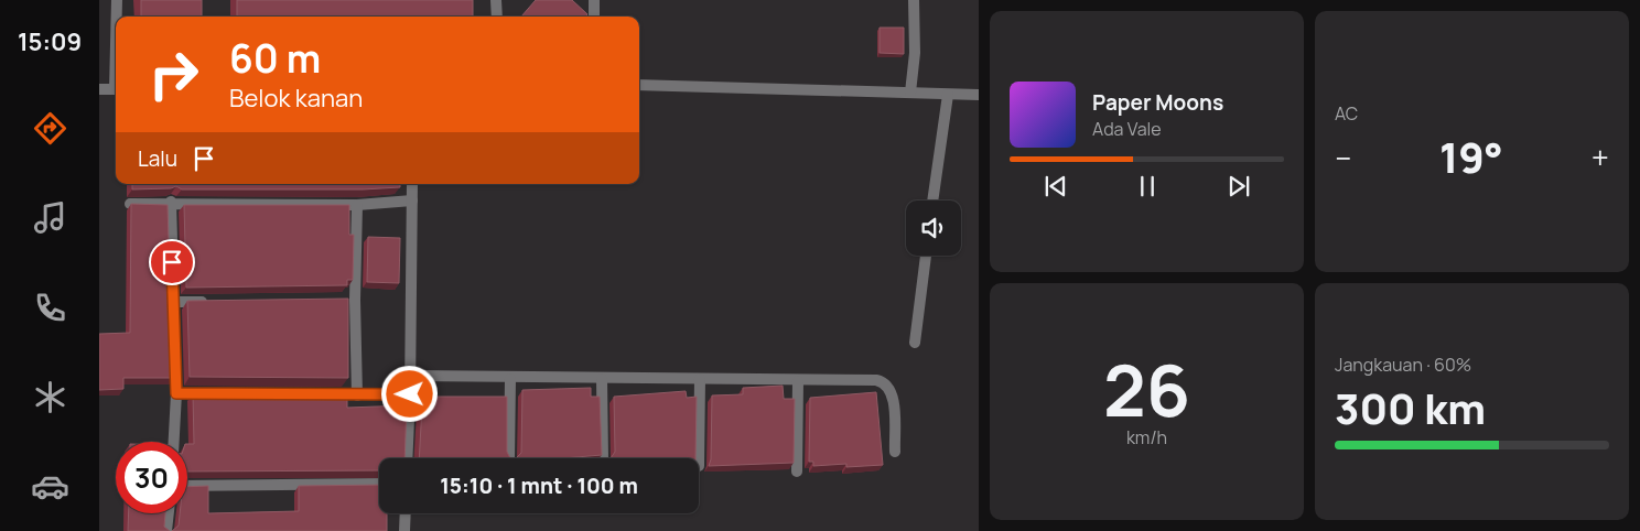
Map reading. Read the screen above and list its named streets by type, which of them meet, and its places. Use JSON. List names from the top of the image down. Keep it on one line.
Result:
{"page":{"tabs":"15:09","tile":["AC",["26","km/h"],["Jangkauan · 60%","300 km"]],"turn":["60 m","Belok kanan"],"song":["Paper Moons","Ada Vale"],"then":"Lalu","heat":["−","19°","+"],"limit":"30","trip":"15:10 · 1 mnt · 100 m"}}
